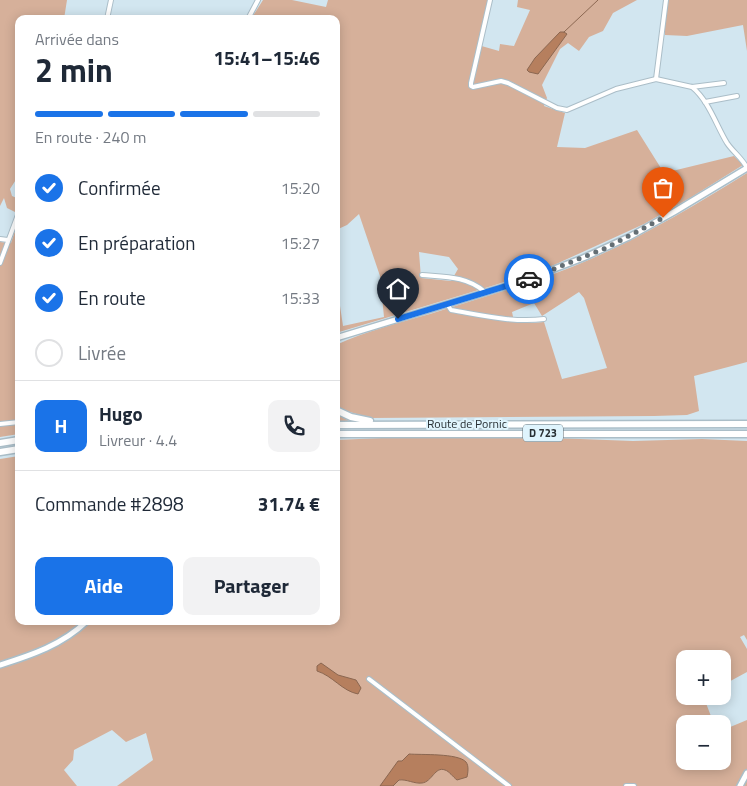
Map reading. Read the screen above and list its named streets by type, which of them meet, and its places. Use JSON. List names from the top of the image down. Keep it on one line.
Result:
{"streets":{"highway":["Route de Pornic","D 723"]},"page":{"heading":["2 min","Arrivée dans","15:41–15:46"],"panel":["Hugo","Livreur · 4.4","Commande #2898","31.74 €"],"bar":"En route · 240 m","list":[["Confirmée","15:20"],["En préparation","15:27"],["En route","15:33"],"Livrée"],"round":"H","buttons":["Aide","Partager"],"map_buttons":["+","−"]}}
